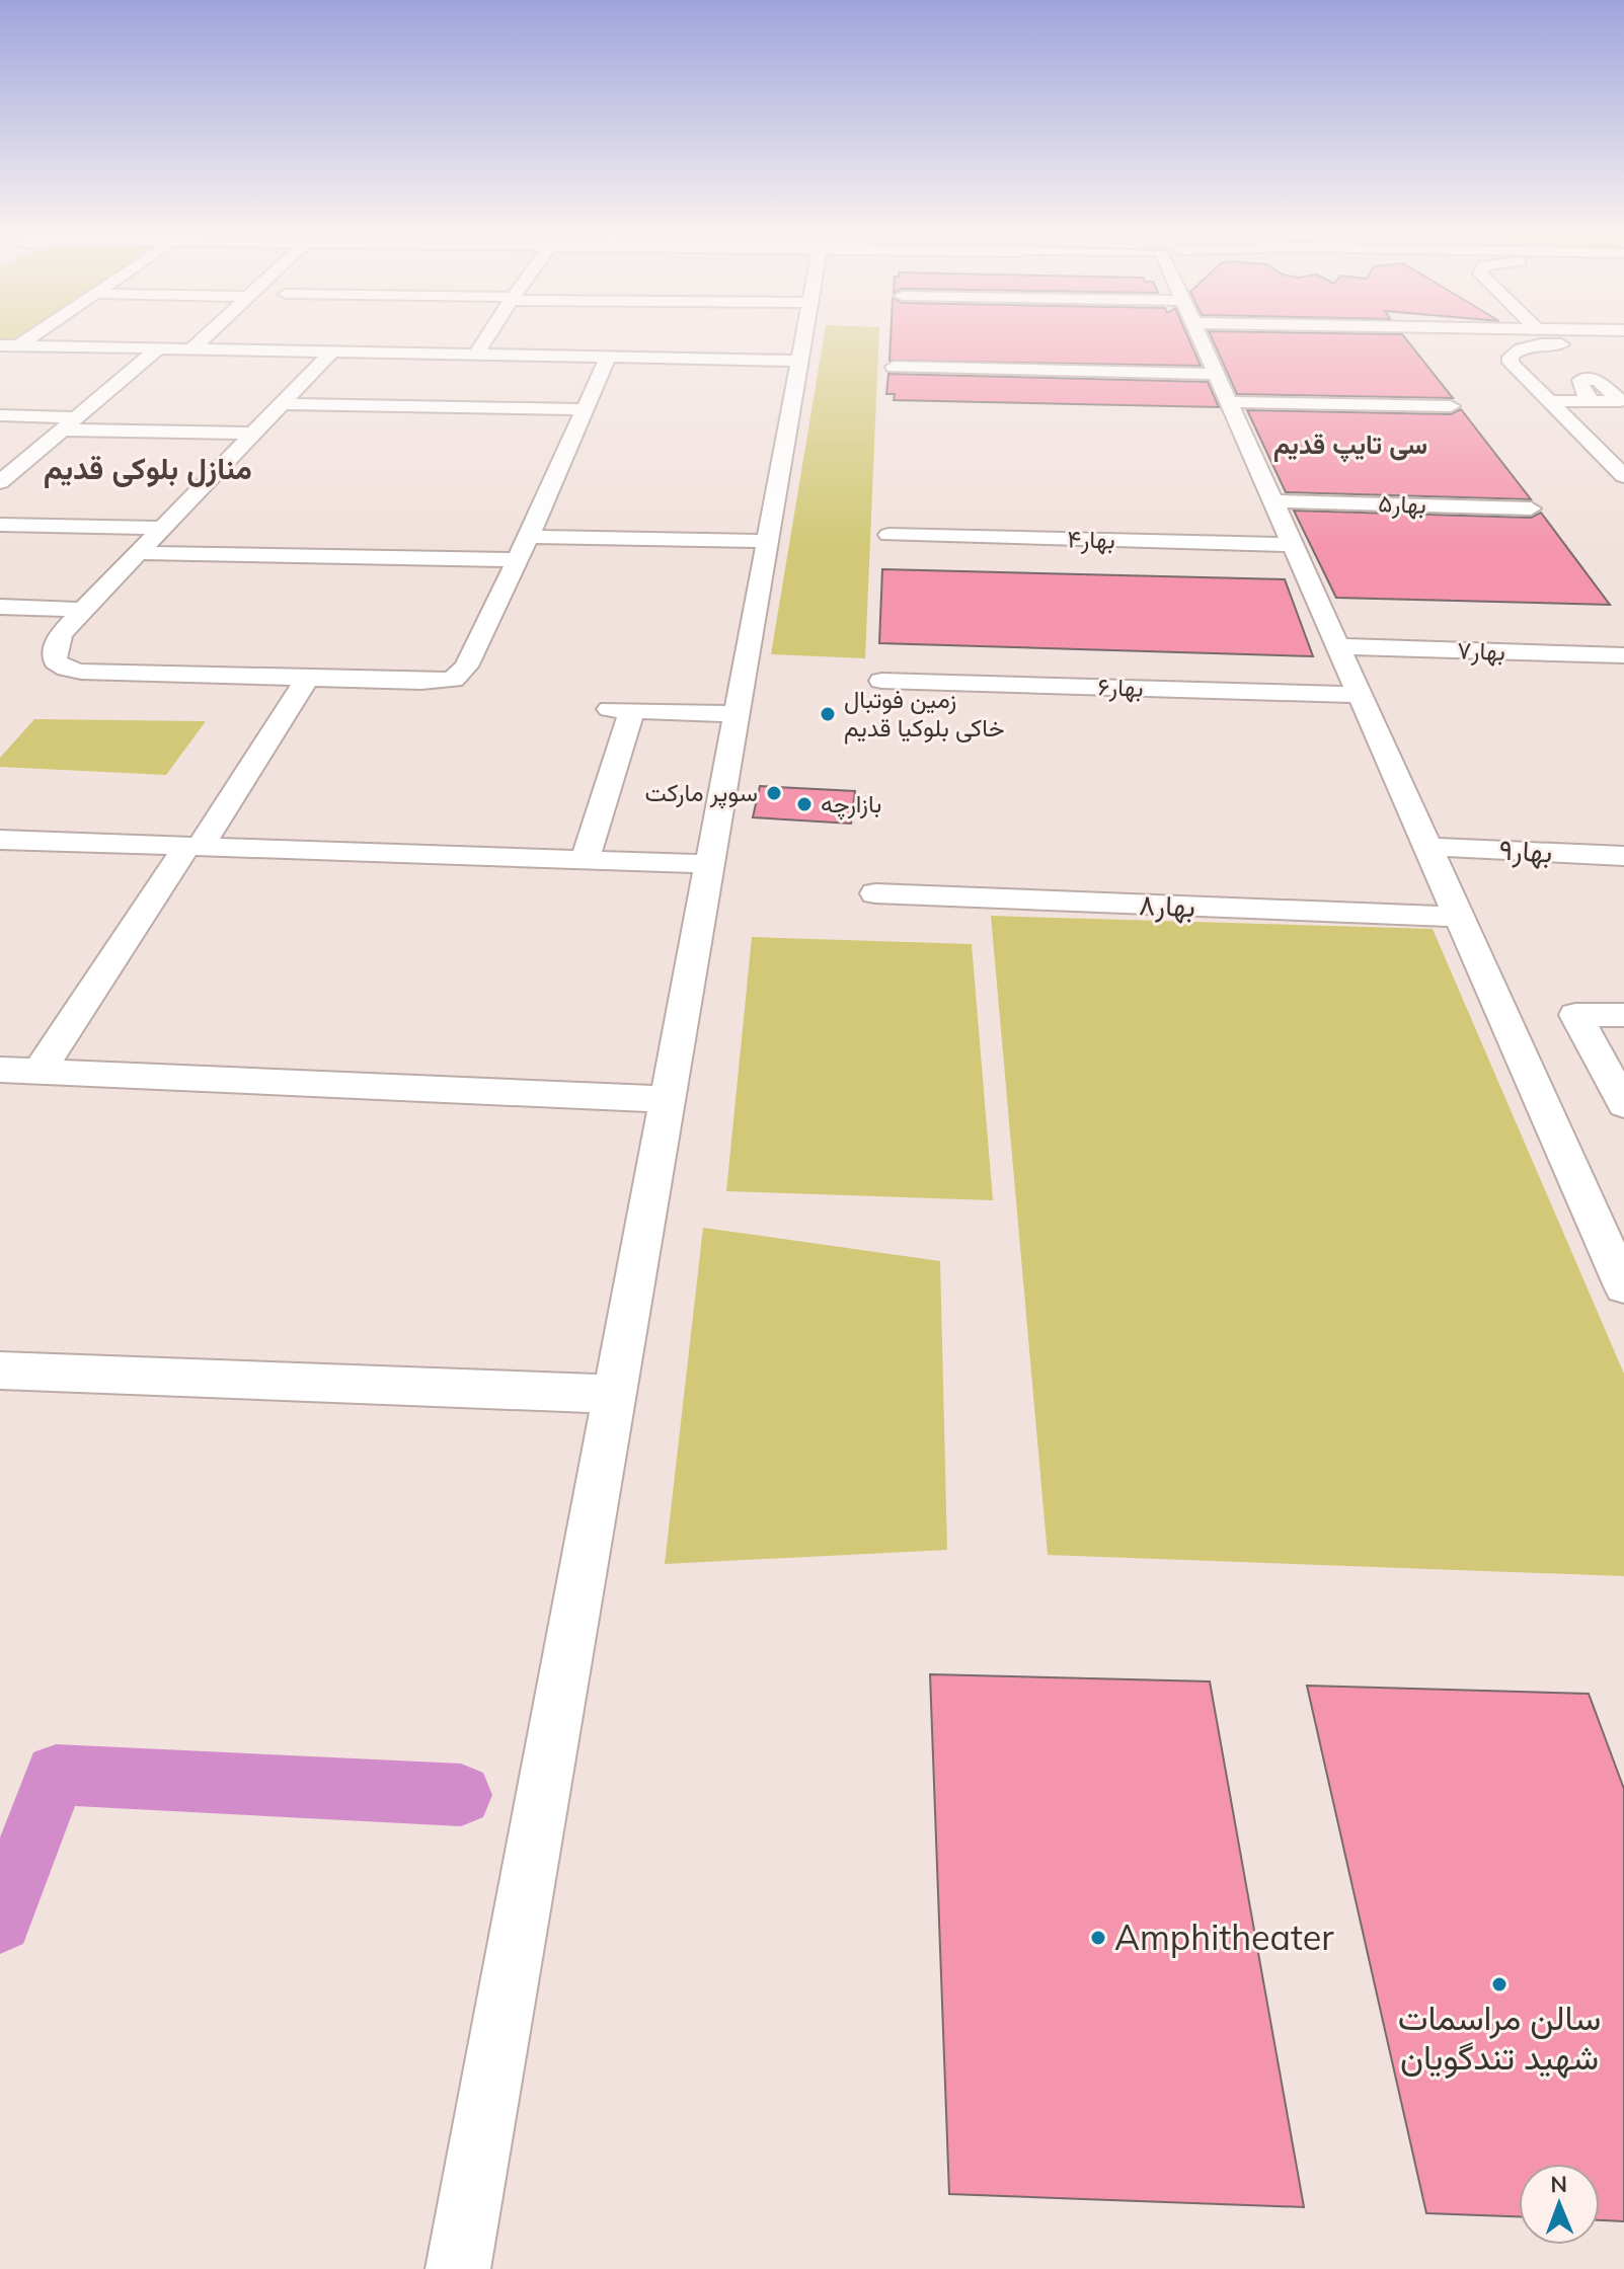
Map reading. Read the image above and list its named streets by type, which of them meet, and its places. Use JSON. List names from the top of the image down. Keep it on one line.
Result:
{"streets":{"street":["بهار۵","بهار۴","بهار۷","بهار۶","بهار۹","بهار۸"]},"districts":["سی تایپ قدیم","منازل بلوکی قدیم"],"places":["زمین فوتبال خاکی بلوکیا قدیم","سوپر مارکت","بازارچه","Amphitheater","سالن مراسمات شهید تندگویان"],"north":"top"}
